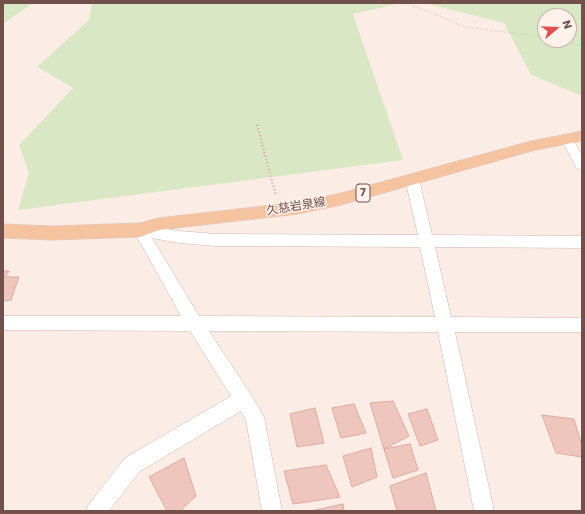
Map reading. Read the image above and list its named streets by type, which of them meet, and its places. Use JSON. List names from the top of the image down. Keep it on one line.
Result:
{"streets":{"main road":["7","久慈岩泉線"]},"north":"right"}
